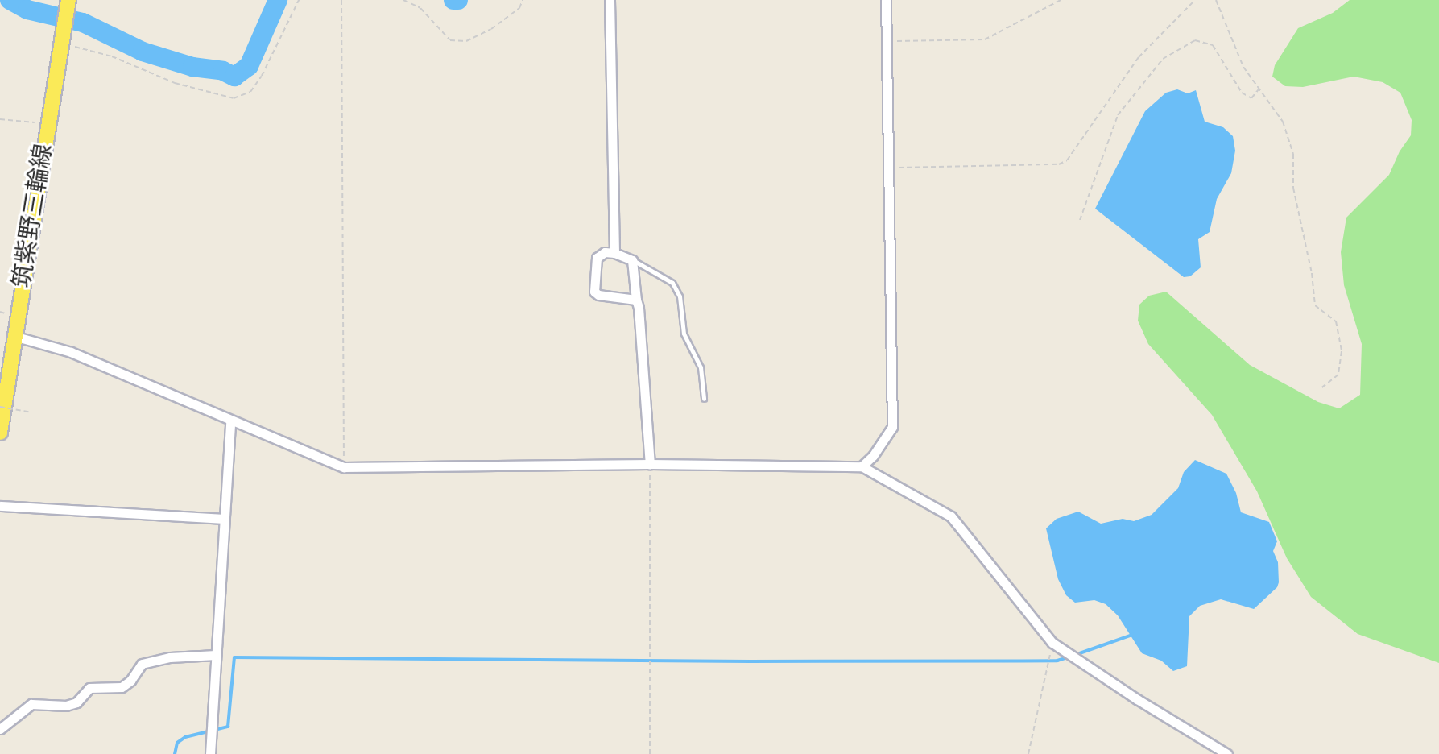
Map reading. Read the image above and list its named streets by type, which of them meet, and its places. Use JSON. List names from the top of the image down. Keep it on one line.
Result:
{"streets":{"main road":["筑紫野三輪線"]}}
